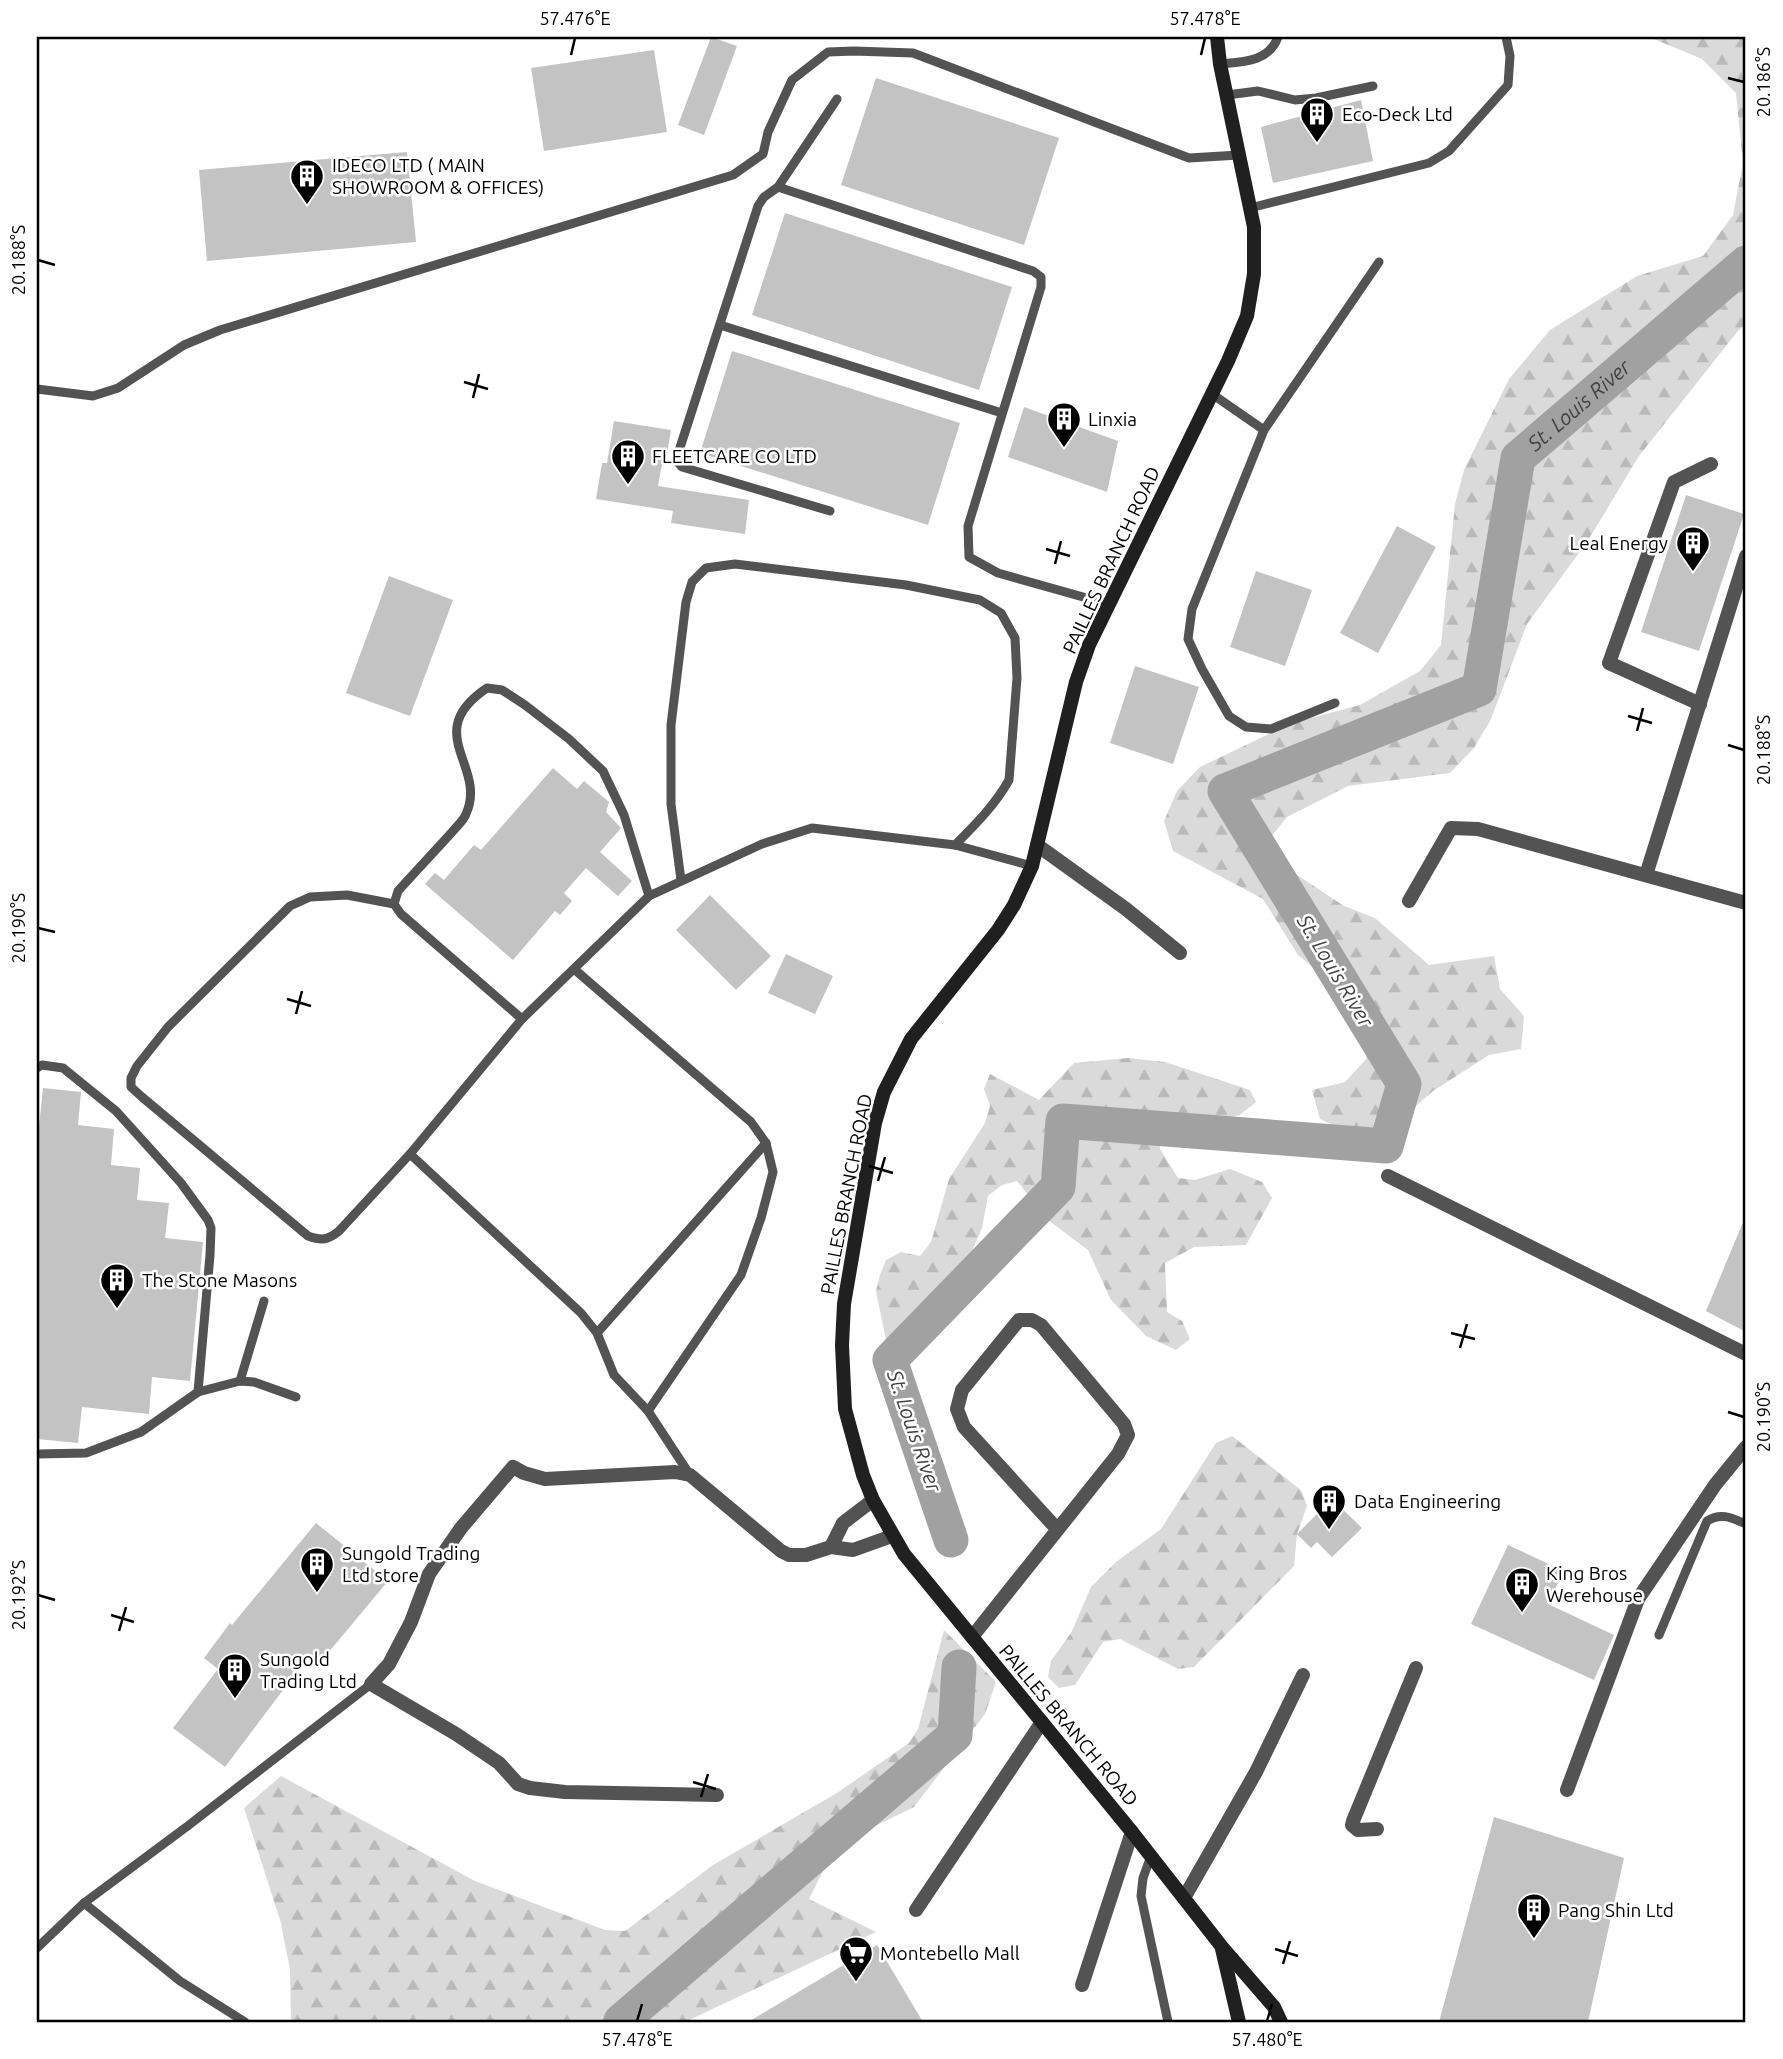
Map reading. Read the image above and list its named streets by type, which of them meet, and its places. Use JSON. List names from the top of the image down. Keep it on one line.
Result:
{"streets":{"main road":["PAILLES BRANCH ROAD"]},"water":["St. Louis River"],"places":{"building":["Eco-Deck Ltd","IDECO LTD ( MAIN SHOWROOM & OFFICES)","Linxia","FLEETCARE CO LTD","Leal Energy","The Stone Masons","Data Engineering","Sungold Trading Ltd store","King Bros Werehouse","Sungold Trading Ltd","Pang Shin Ltd"],"supermarket":["Montebello Mall"]},"coordinates":["57.476°E","57.478°E","20.186°S","20.188°S","20.190°S","20.192°S","57.480°E"]}
